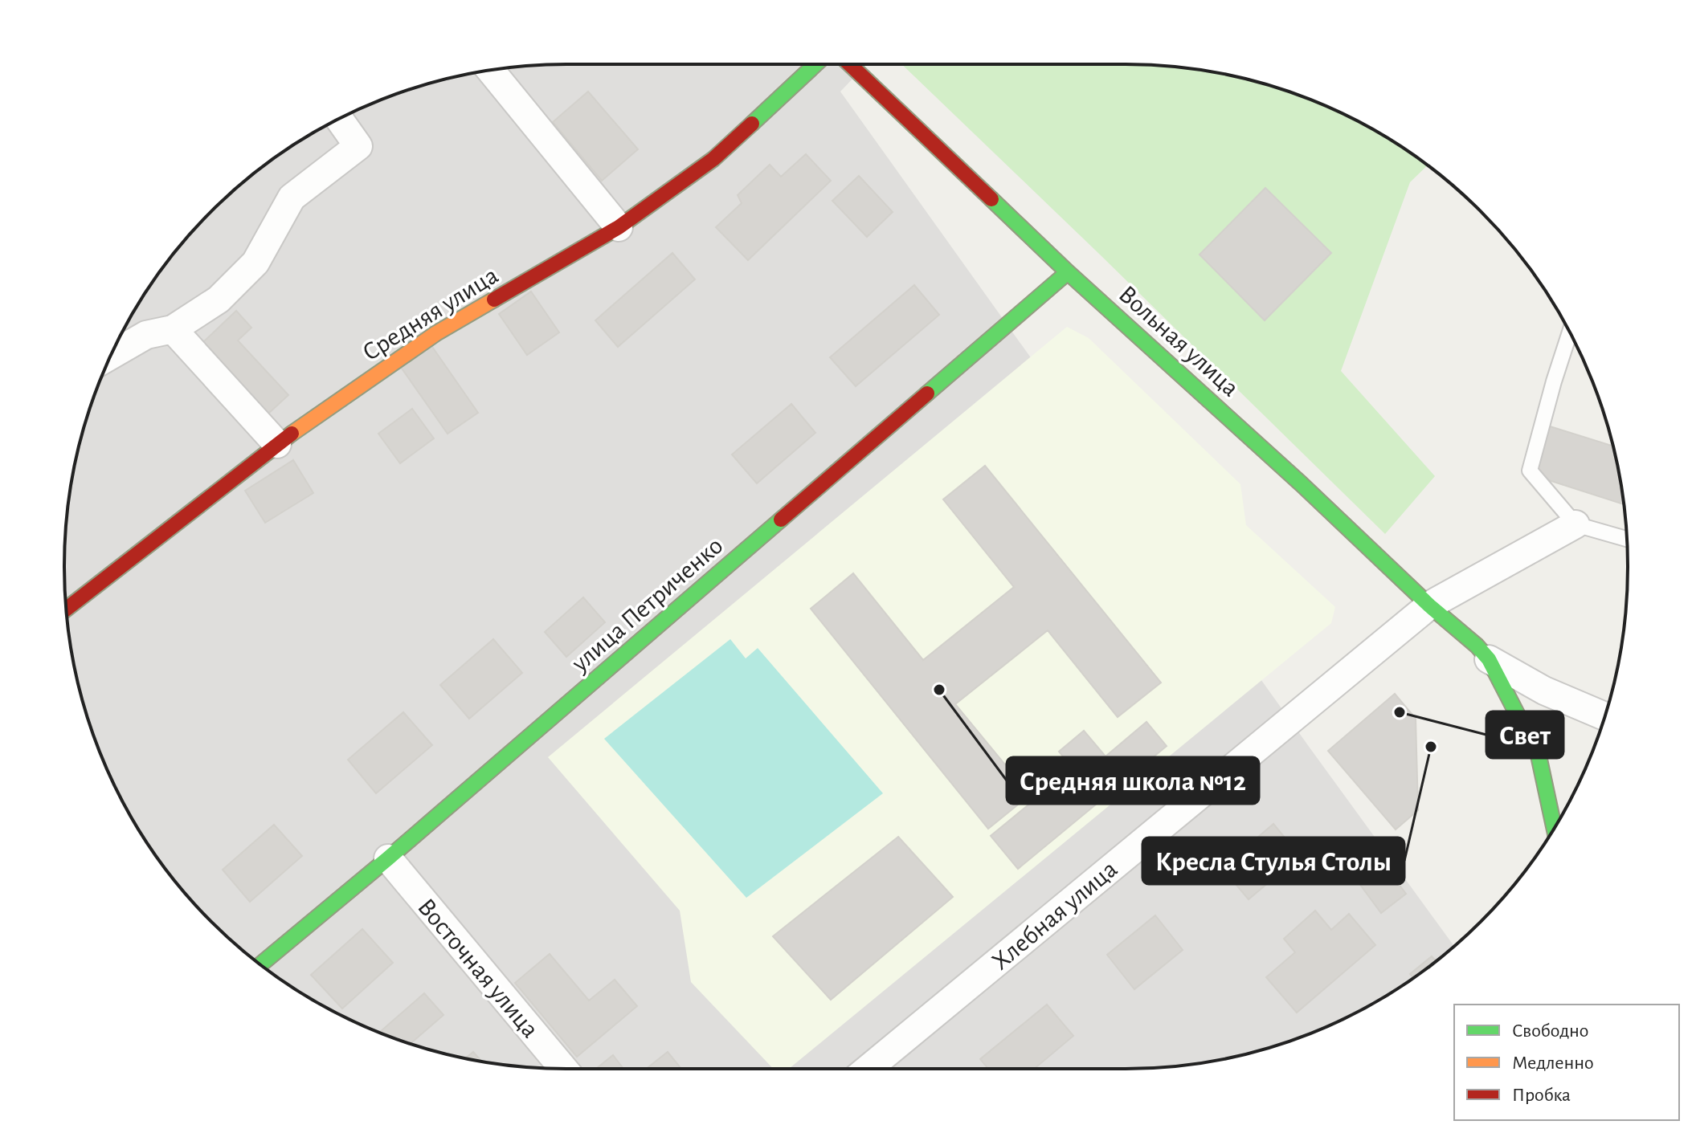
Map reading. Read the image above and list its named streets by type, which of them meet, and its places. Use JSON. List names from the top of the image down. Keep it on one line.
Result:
{"streets":{"street":["Средняя улица","Вольная улица","улица Петриченко","Хлебная улица","Восточная улица"]},"crossings":[["Вольная улица","улица Петриченко"],["Вольная улица","Хлебная улица"],["улица Петриченко","Восточная улица"]],"places":["Средняя школа №12","Свет","Кресла Стулья Столы"],"legend":["Свободно","Медленно","Пробка"]}
